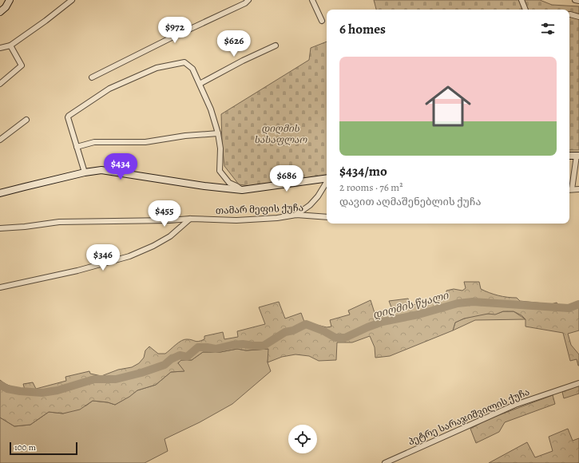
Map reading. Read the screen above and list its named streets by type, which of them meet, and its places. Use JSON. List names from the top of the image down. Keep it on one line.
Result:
{"streets":{"street":["თამარ მეფის ქუჩა","პეტრე სარაჯიშვილის ქუჩა"]},"water":["დიღმის წყალი"],"parks":["დიღმის სასაფლაო"],"scale_bar":"100 m","page":{"heading":"6 homes","price":["$972","$626","$434","$686","$455","$346"],"list":[{"name":"$434/mo","note":"2 rooms · 76 m² · დავით აღმაშენებლის ქუჩა"}],"scale":"100 m"}}
